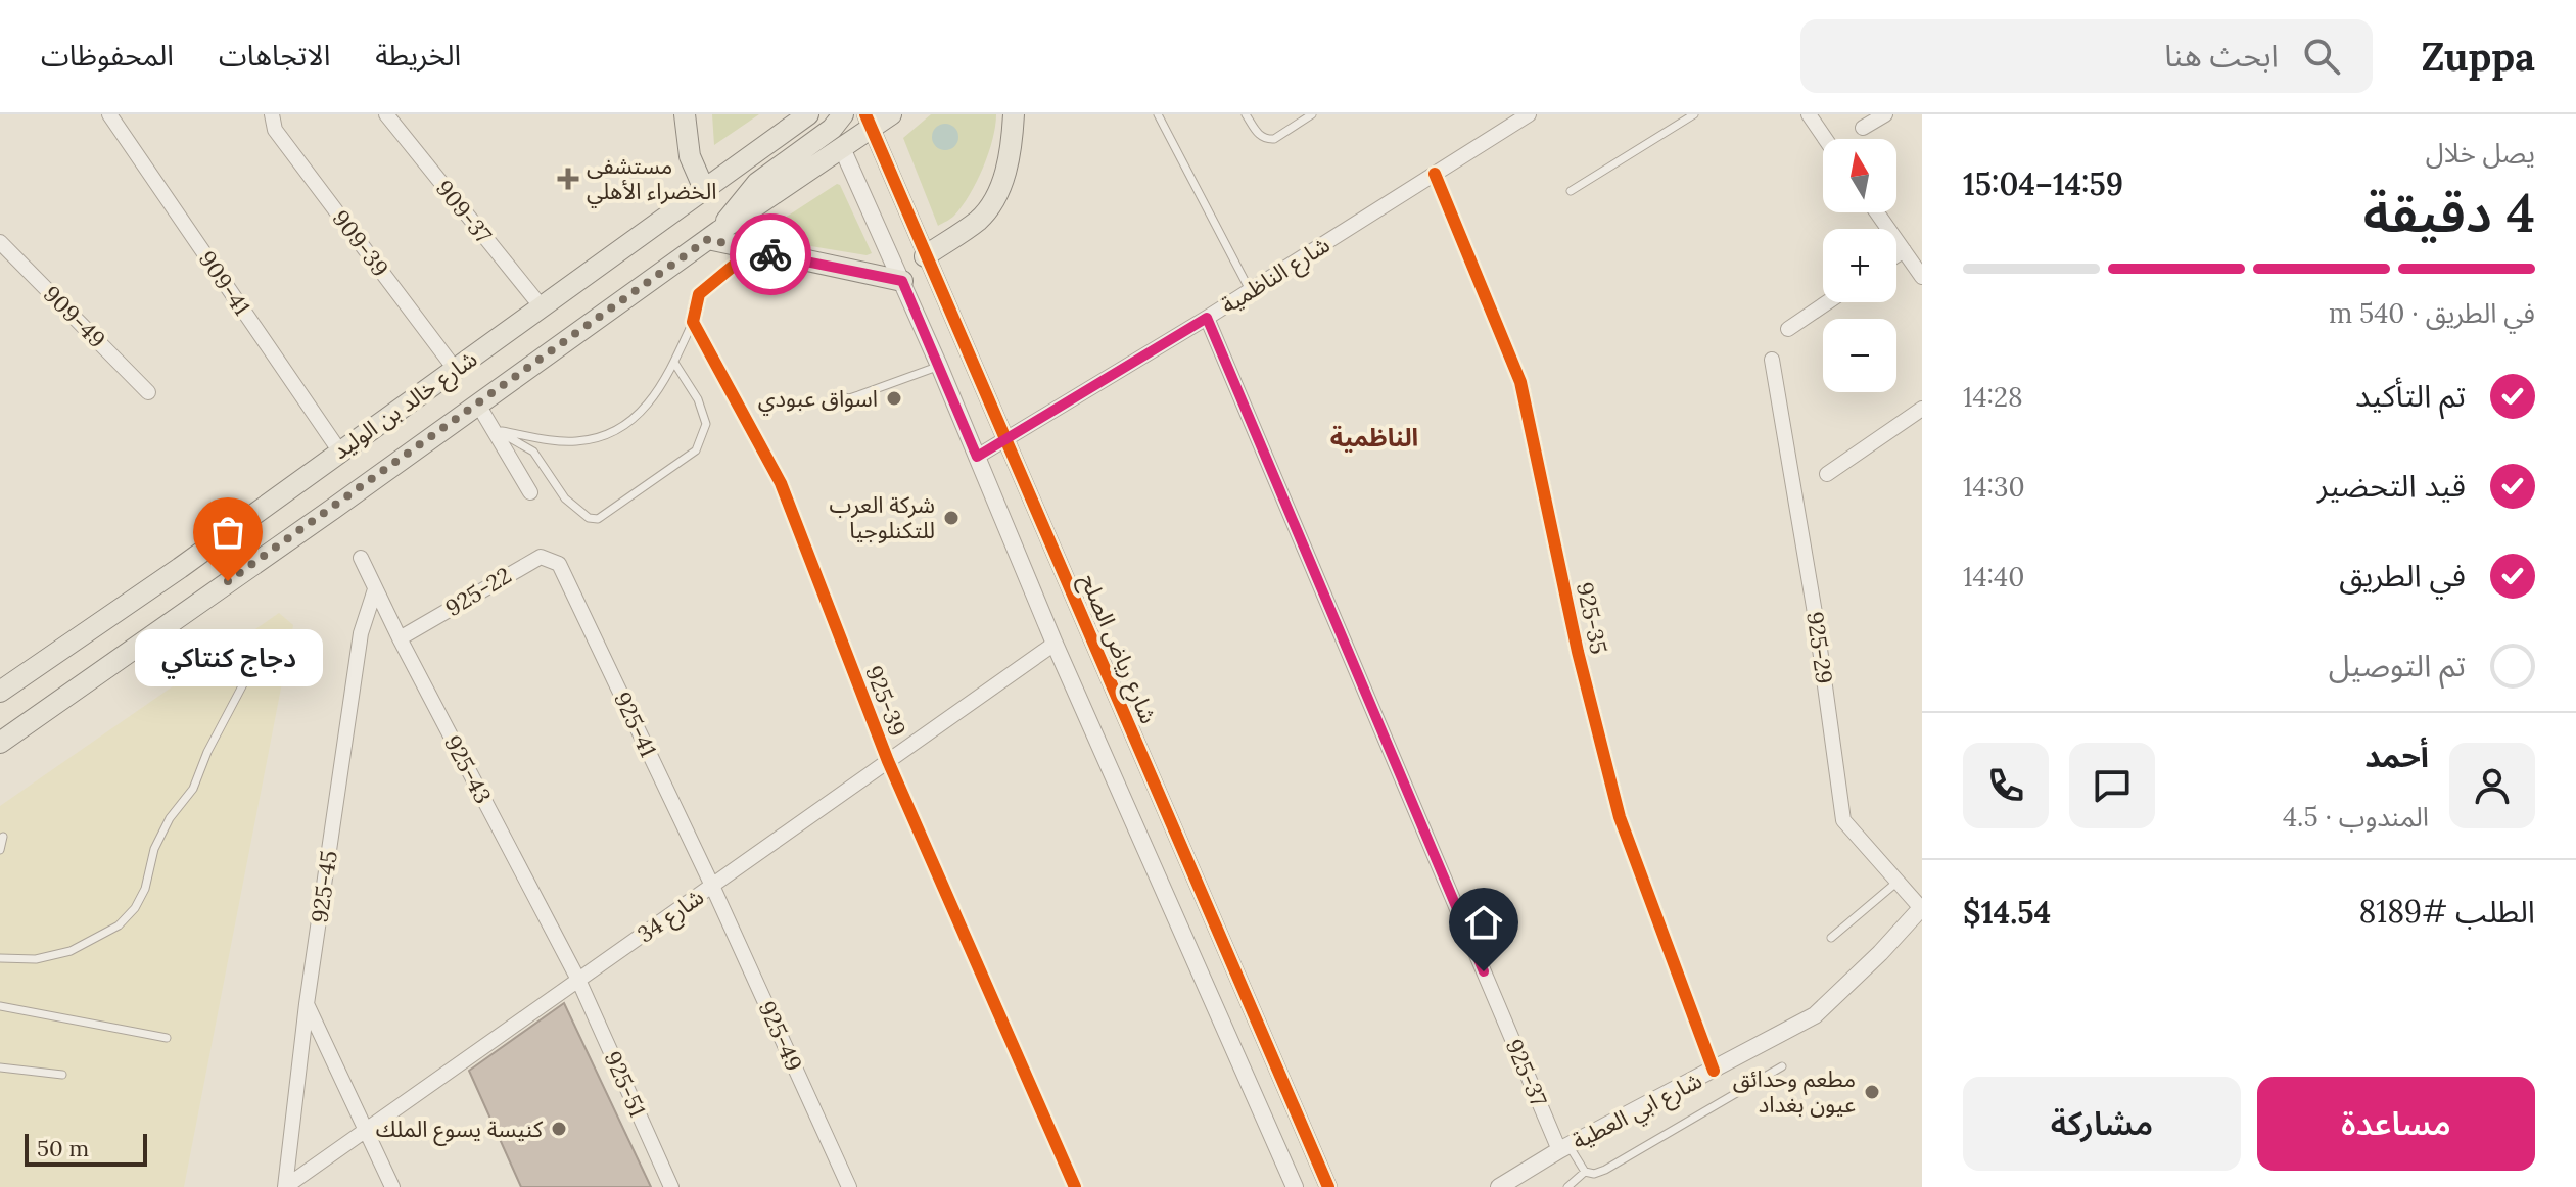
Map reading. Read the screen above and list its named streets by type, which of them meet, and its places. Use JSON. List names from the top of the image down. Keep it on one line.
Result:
{"streets":{"main road":["شارع خالد بن الوليد"],"street":["909-37","909-39","شارع الناظمية","909-41","909-49","925-22","925-35","925-29","شارع رياض الصلح","925-39","925-41","925-43","925-45","شارع 34","925-49","925-37","925-51","شارع ابي العطية"]},"crossings":[["909-37","شارع خالد بن الوليد"],["909-39","شارع خالد بن الوليد"],["شارع الناظمية","925-35"],["شارع الناظمية","شارع رياض الصلح"],["شارع الناظمية","925-37"],["909-41","شارع خالد بن الوليد"],["شارع خالد بن الوليد","شارع رياض الصلح"],["925-22","925-41"],["925-22","925-43"],["925-35","شارع ابي العطية"],["925-29","شارع ابي العطية"],["925-39","شارع 34"],["925-41","شارع 34"],["925-41","925-49"],["925-43","925-45"],["925-43","شارع 34"],["925-43","925-51"],["925-45","شارع 34"],["شارع 34","925-49"],["شارع 34","925-51"],["925-37","شارع ابي العطية"]],"districts":["الناظمية"],"places":{"health":["مستشفى الخضراء الأهلي"],"other":["اسواق عبودي","شركة العرب للتكنلوجيا","دجاج كنتاكي","مطعم وحدائق عيون بغداد","كنيسة يسوع الملك"]},"scale_bar":"50 m","north":"top","page":{"header":"Zuppa","search":"ابحث هنا","nav":["الخريطة","الاتجاهات","المحفوظات"],"heading":["4 دقيقة","يصل خلال","14:59–15:04"],"panel":["أحمد","المندوب · 4.5","الطلب #8189","$14.54"],"map_buttons":["+","−"],"bar":"في الطريق · 540 m","list":[["تم التأكيد","14:28"],["قيد التحضير","14:30"],["في الطريق","14:40"],"تم التوصيل"],"bubble":"دجاج كنتاكي","buttons":["مساعدة","مشاركة"],"scale":"50 m"}}
